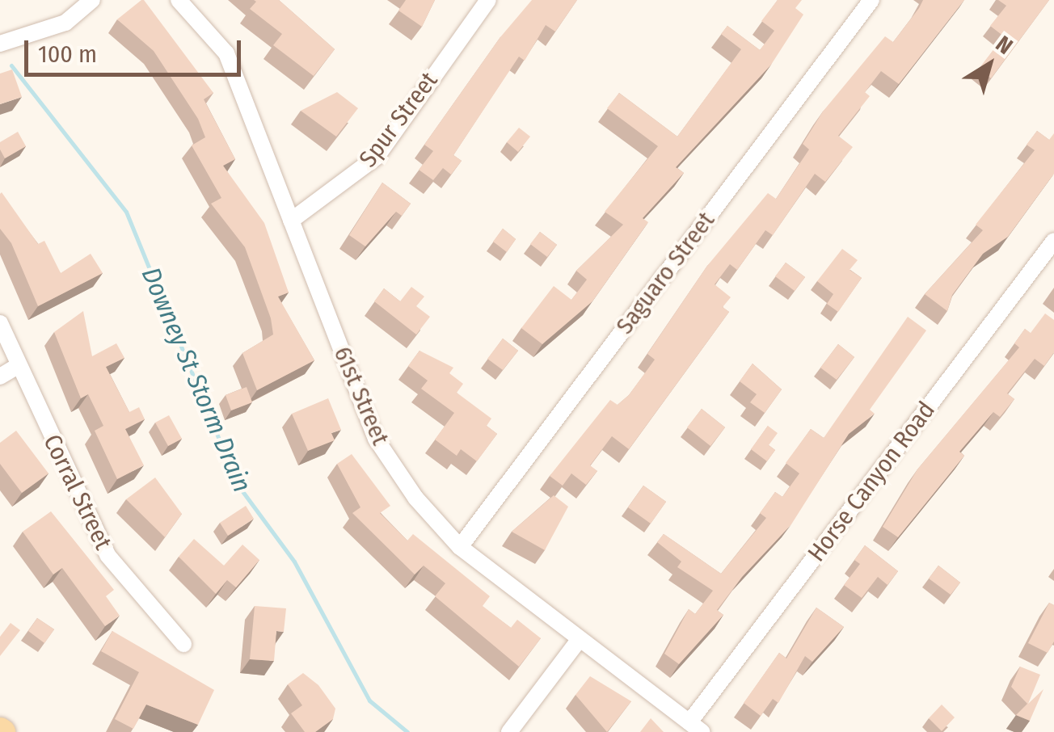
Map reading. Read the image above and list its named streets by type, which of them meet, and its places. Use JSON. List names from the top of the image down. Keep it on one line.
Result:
{"streets":{"street":["Spur Street","Saguaro Street","61st Street","Horse Canyon Road","Corral Street"]},"crossings":[["Spur Street","61st Street"],["Saguaro Street","61st Street"],["61st Street","Horse Canyon Road"]],"water":["Downey St Storm Drain"],"scale_bar":"100 m","north":"top right"}
